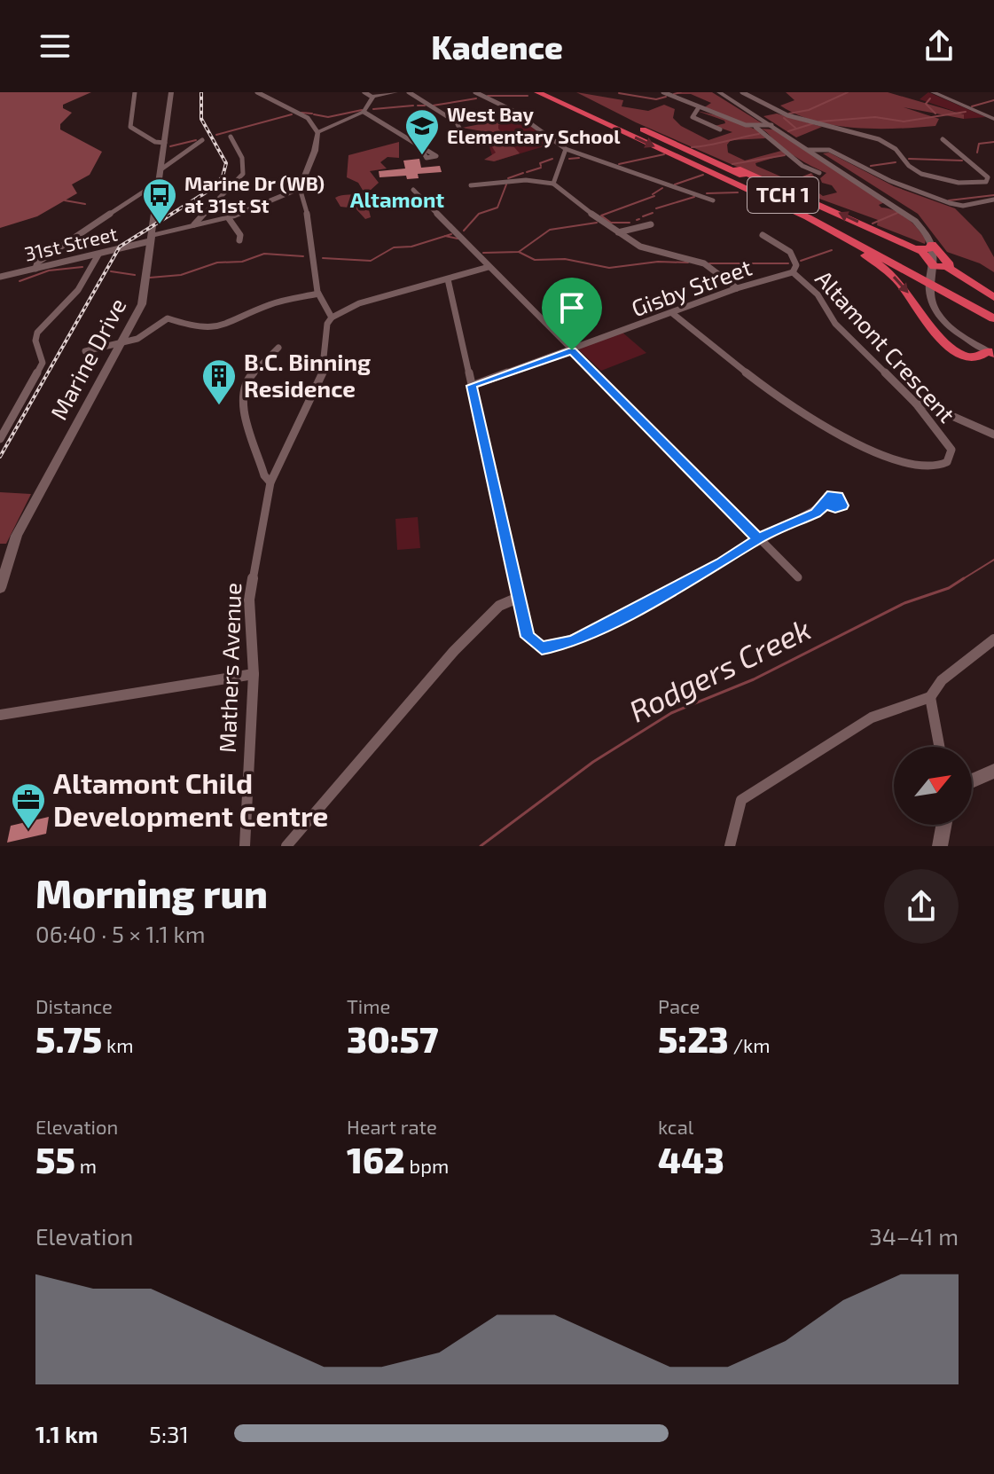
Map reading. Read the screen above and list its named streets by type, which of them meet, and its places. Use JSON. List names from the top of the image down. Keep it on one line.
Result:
{"streets":{"highway":["TCH 1"],"street":["31st Street","Gisby Street","Altamont Crescent","Marine Drive","Mathers Avenue"]},"crossings":[["31st Street","Marine Drive"],["Gisby Street","Altamont Crescent"]],"districts":["Altamont"],"water":["Rodgers Creek"],"places":{"school or university":["West Bay Elementary School"],"bus stop":["Marine Dr (WB) at 31st St"],"building":["B.C. Binning Residence"],"office":["Altamont Child Development Centre"]},"north":"top right","page":{"header":"Kadence","heading":["Morning run","06:40 · 5 × 1.1 km"],"stats":[["Distance","5.75 km"],["Time","30:57"],["Pace","5:23 /km"],["Elevation","55 m"],["Heart rate","162 bpm"],["kcal","443"]],"chart":["Elevation","34–41 m"],"list":[{"name":"1.1 km","note":"5:31"}]}}
